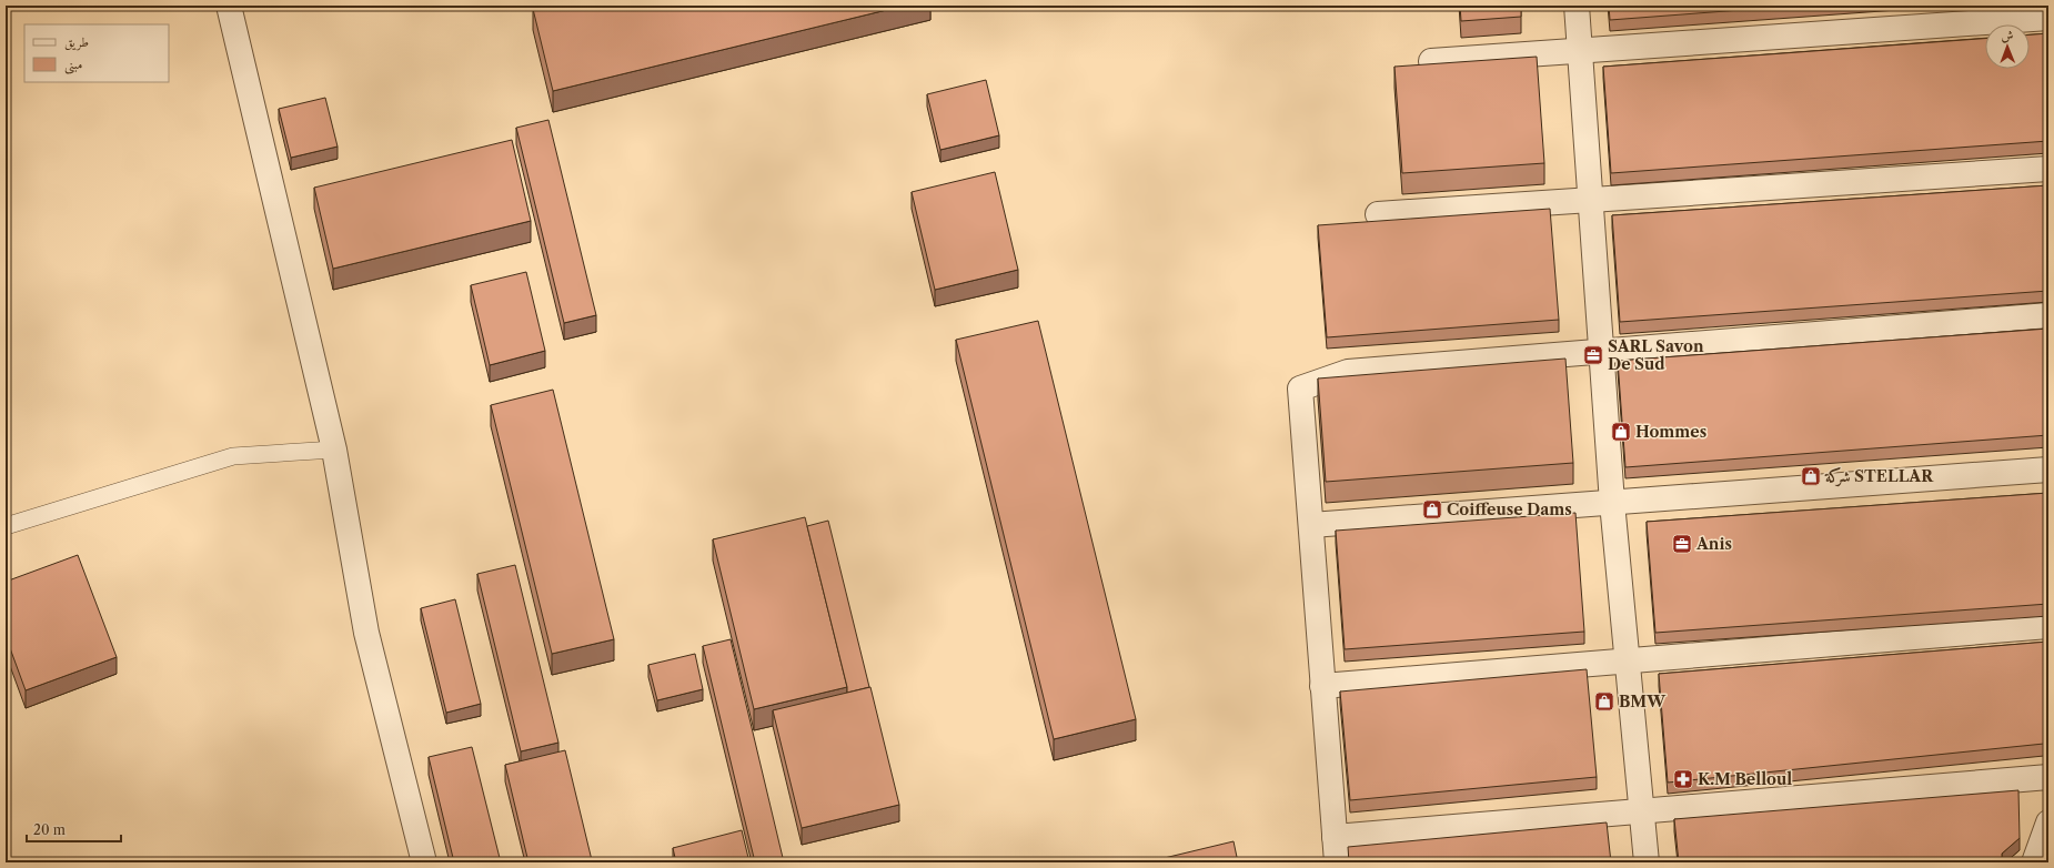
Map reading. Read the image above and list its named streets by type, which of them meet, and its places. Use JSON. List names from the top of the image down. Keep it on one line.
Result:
{"places":{"office":["SARL Savon De Sud","Anis"],"shop":["Hommes","شركة STELLAR","Coiffeuse Dams","BMW"],"pharmacy":["K.M Belloul"]},"legend":["طريق","مبنى"],"scale_bar":"20 m","north":"top"}
